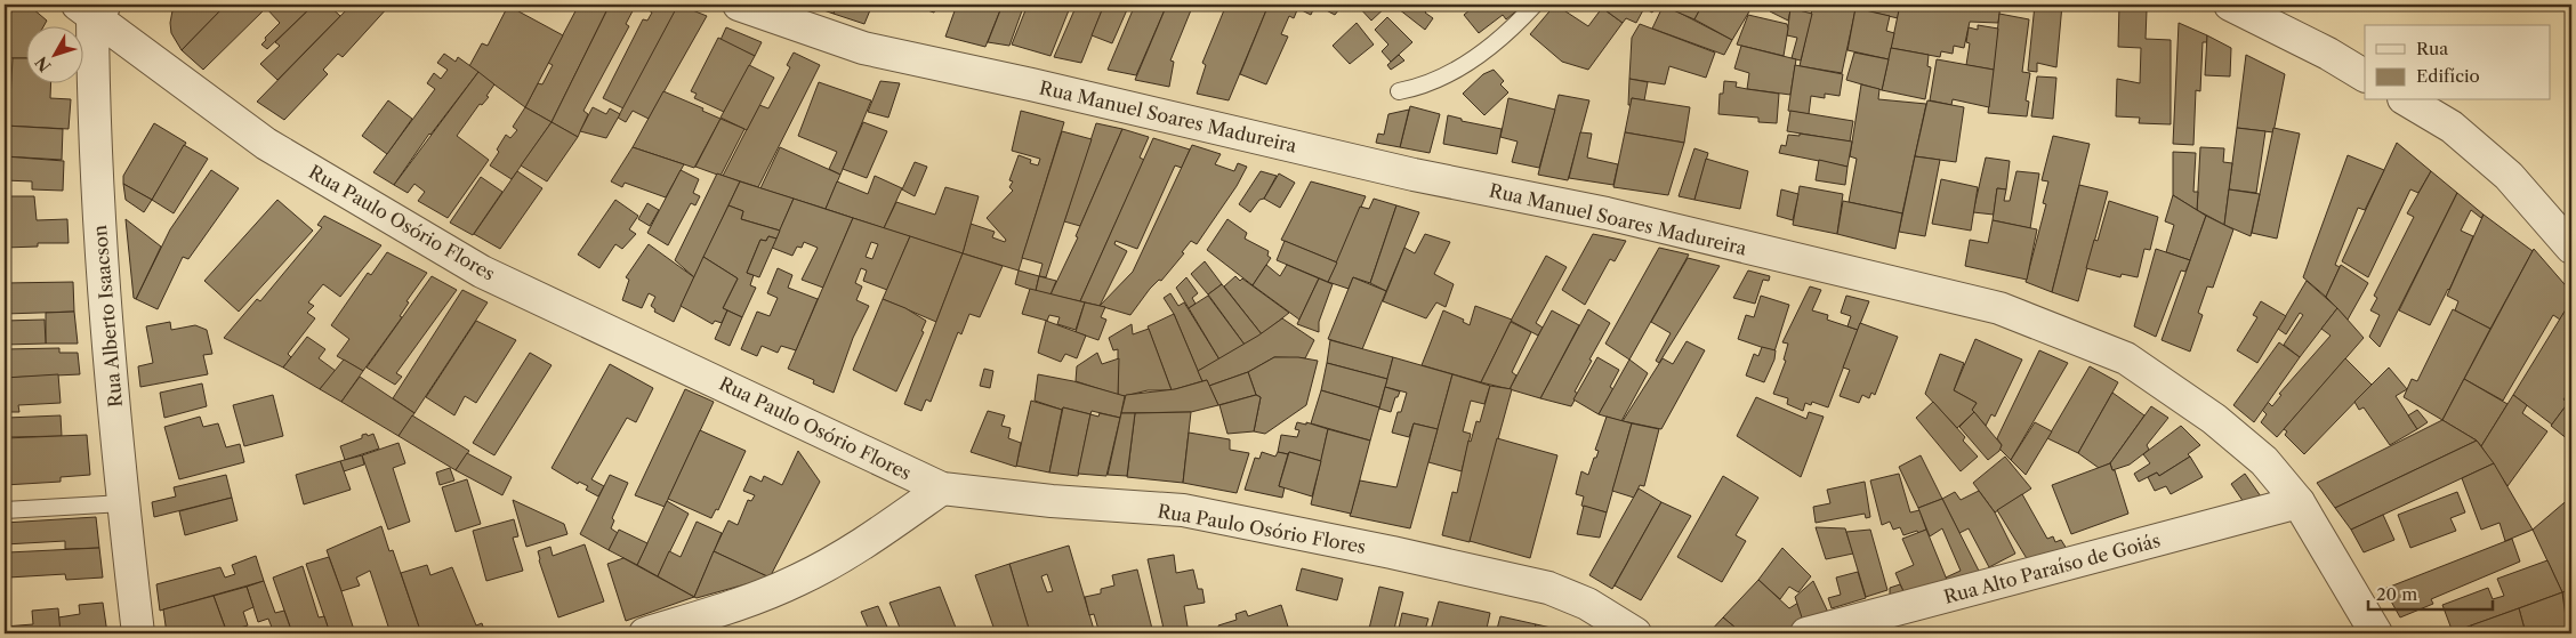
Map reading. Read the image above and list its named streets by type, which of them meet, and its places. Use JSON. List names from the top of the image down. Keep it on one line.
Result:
{"streets":{"street":["Rua Manuel Soares Madureira","Rua Paulo Osório Flores","Rua Alberto Isaacson","Rua Alto Paraíso de Goiás"]},"crossings":[["Rua Manuel Soares Madureira","Rua Alto Paraíso de Goiás"],["Rua Paulo Osório Flores","Rua Alberto Isaacson"]],"legend":["Rua","Edifício"],"scale_bar":"20 m","north":"bottom left"}
